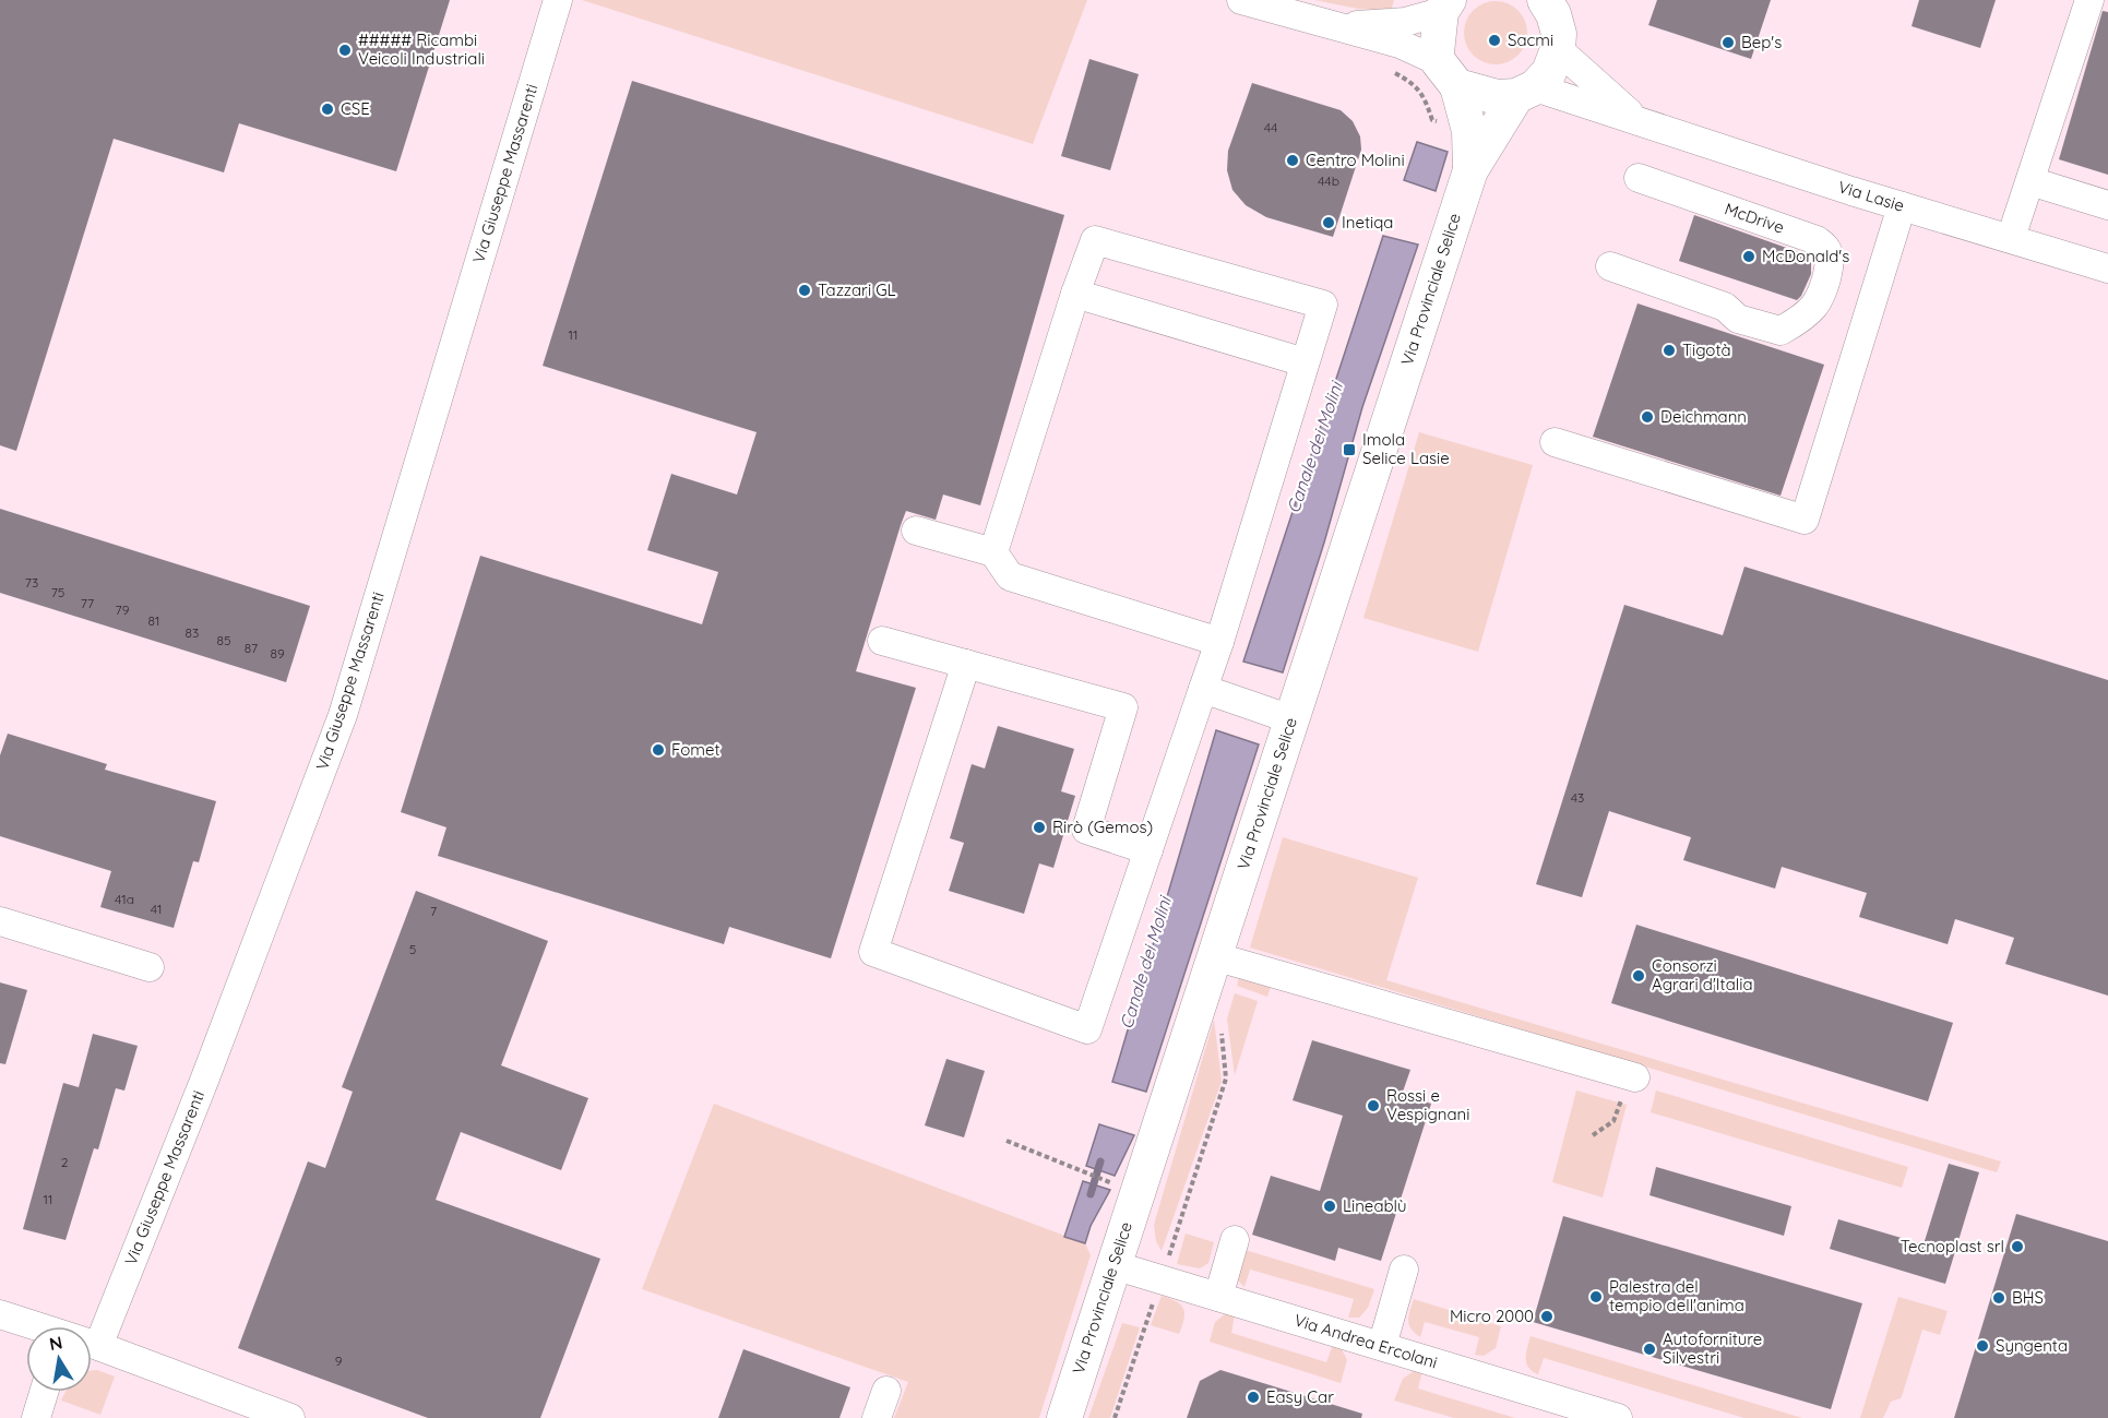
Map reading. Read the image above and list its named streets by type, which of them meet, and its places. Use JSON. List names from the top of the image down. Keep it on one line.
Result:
{"streets":{"main road":["Via Provinciale Selice"],"street":["Via Giuseppe Massarenti","Via Lasie","McDrive","Via Andrea Ercolani"]},"crossings":[["Via Lasie","Via Provinciale Selice"],["Via Provinciale Selice","Via Andrea Ercolani"]],"water":["Canale dei Molini"],"places":{"other":["Sacmi","Bep's","##### Ricambi Veicoli Industriali","CSE","Centro Molini","Inetiqa","McDonald's","Tazzari GL","Tigotà","Deichmann","Fomet","Rirò (Gemos)","Consorzi Agrari d'Italia","Rossi e Vespignani","Lineablù","Tecnoplast srl","Palestra del tempio dell'anima","BHS","Micro 2000","Syngenta","Autoforniture Silvestri","Easy Car"],"transit":["Imola Selice Lasie"]},"house_numbers":["44","44b","11","73","75","77","79","81","83","85","87","89","43","41a","41","7","5","2","11","9"],"north":"top"}
